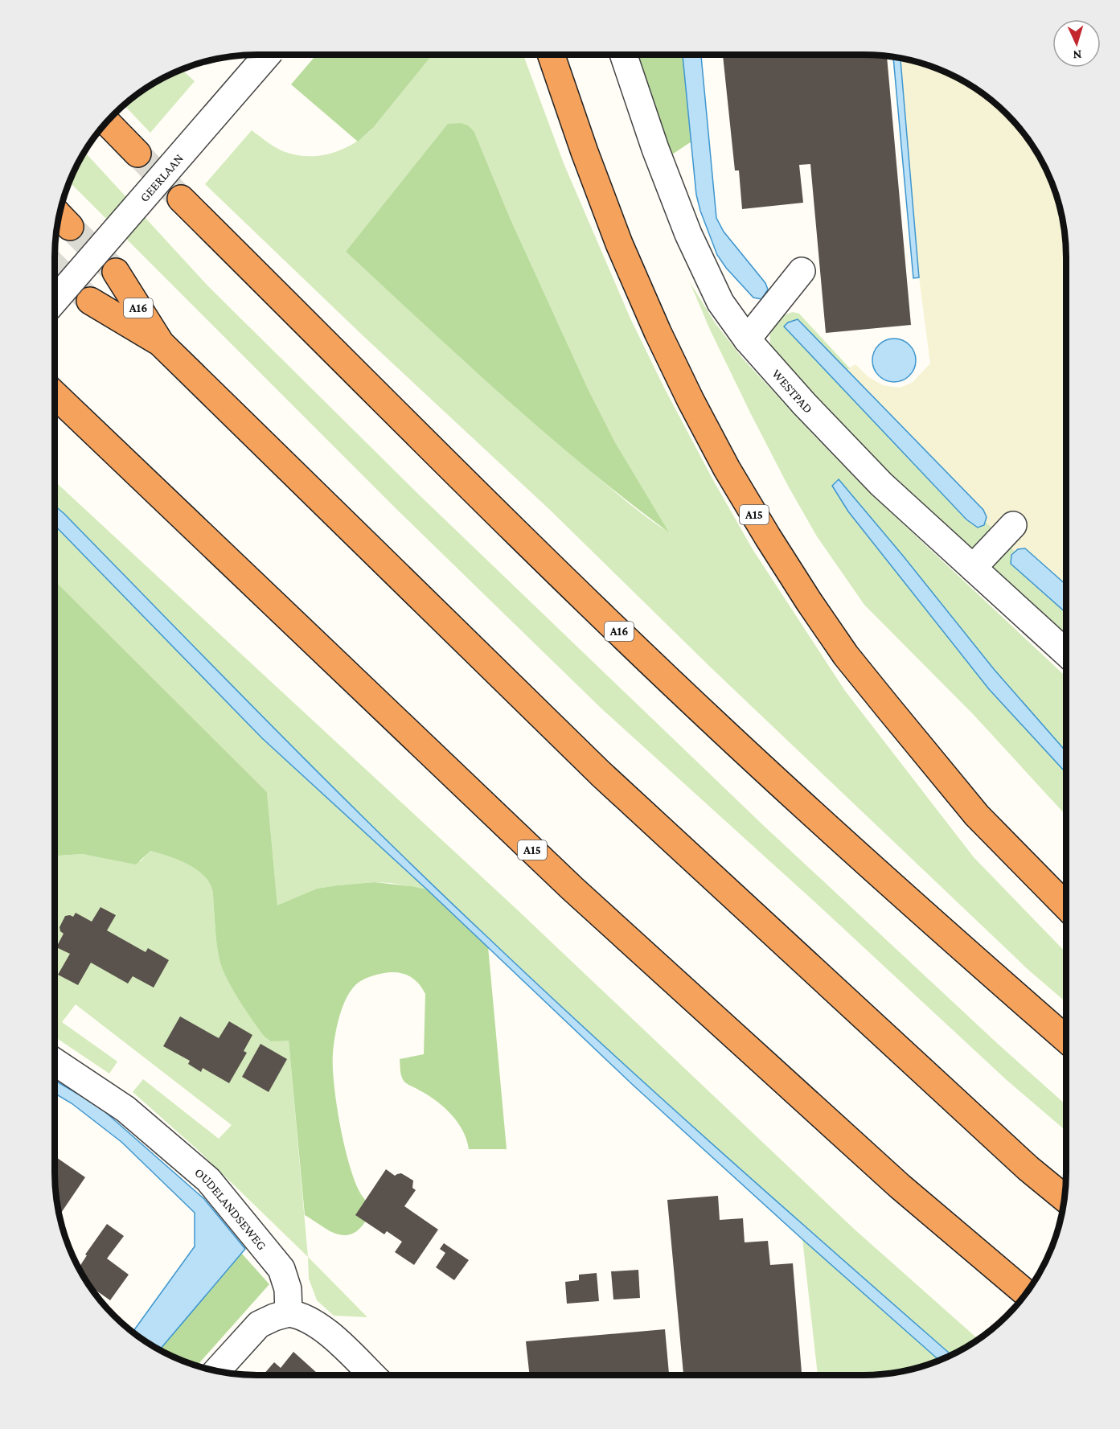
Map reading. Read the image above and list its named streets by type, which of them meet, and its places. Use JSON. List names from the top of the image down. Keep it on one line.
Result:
{"streets":{"highway":["A16","A15"],"street":["GEERLAAN","WESTPAD","OUDELANDSEWEG"]},"north":"bottom"}
